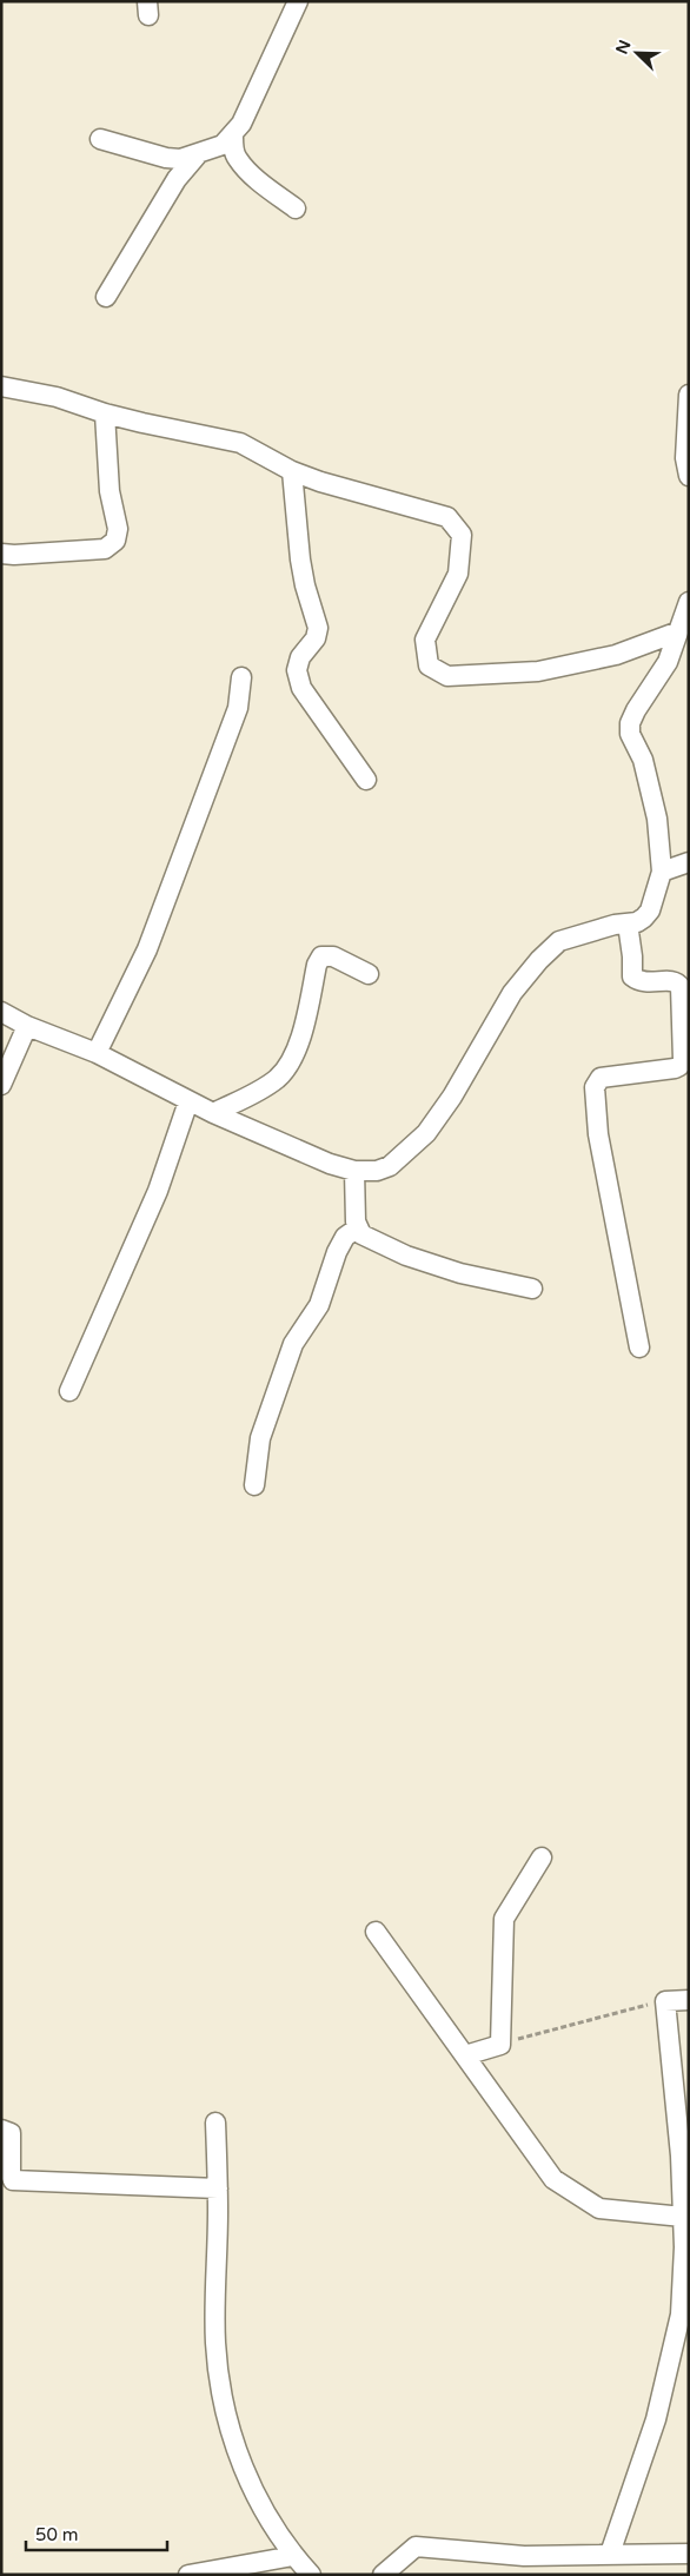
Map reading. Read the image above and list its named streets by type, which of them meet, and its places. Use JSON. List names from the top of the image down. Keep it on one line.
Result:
{"scale_bar":"50 m","north":"top left"}
